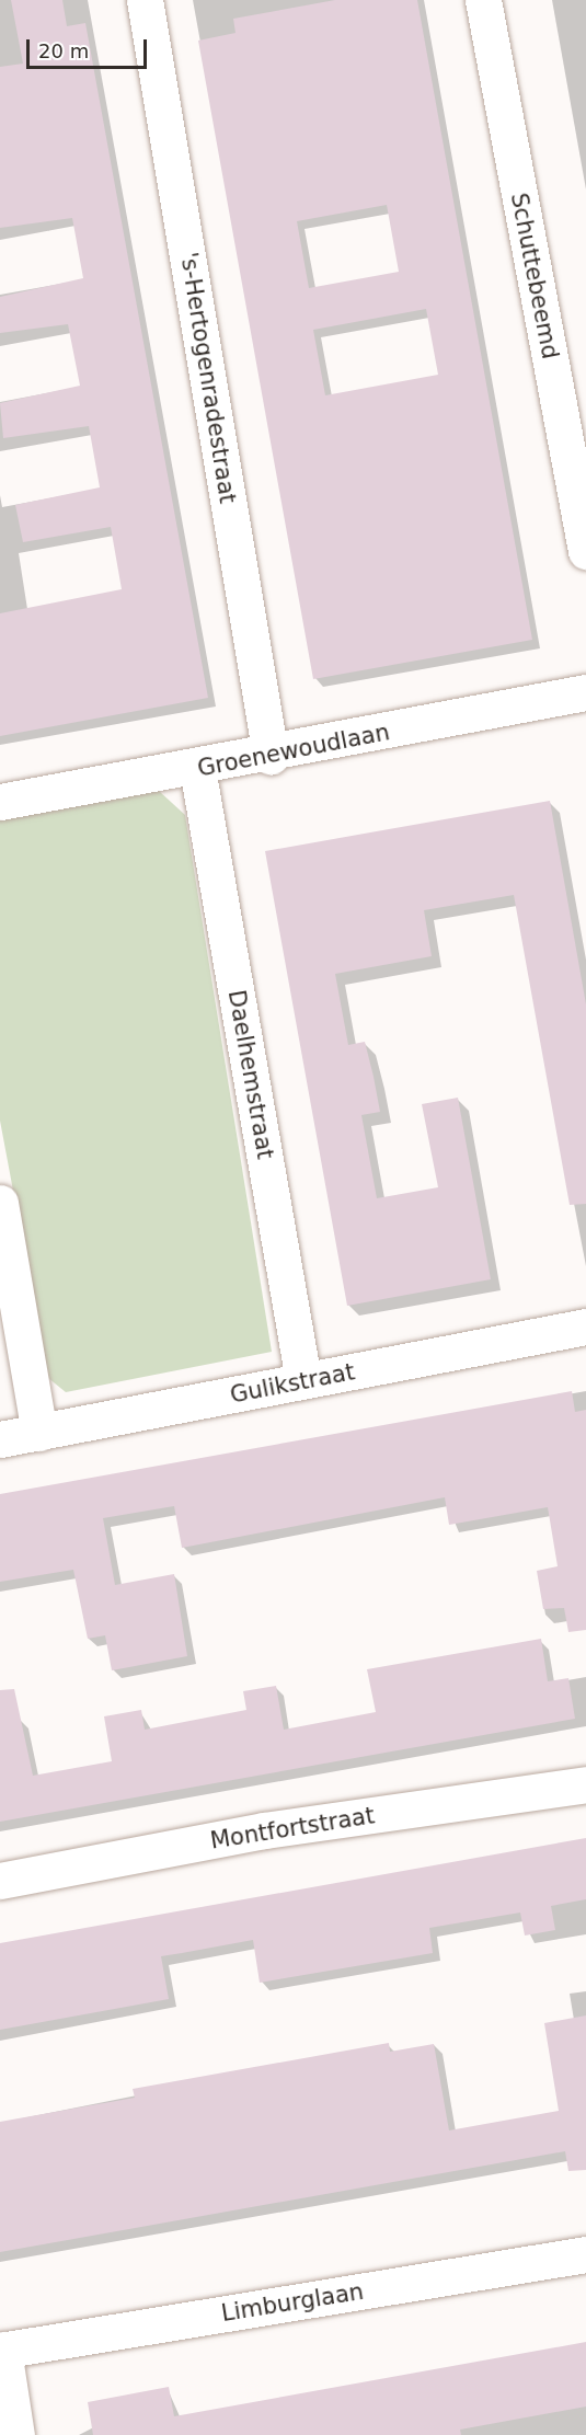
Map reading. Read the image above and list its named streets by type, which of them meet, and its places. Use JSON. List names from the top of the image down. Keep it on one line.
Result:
{"streets":{"street":["Schuttebeemd","'s-Hertogenradestraat","Groenewoudlaan","Daelhemstraat","Gulikstraat","Montfortstraat","Limburglaan"]},"crossings":[["'s-Hertogenradestraat","Groenewoudlaan"],["Groenewoudlaan","Daelhemstraat"],["Daelhemstraat","Gulikstraat"]],"scale_bar":"20 m"}
